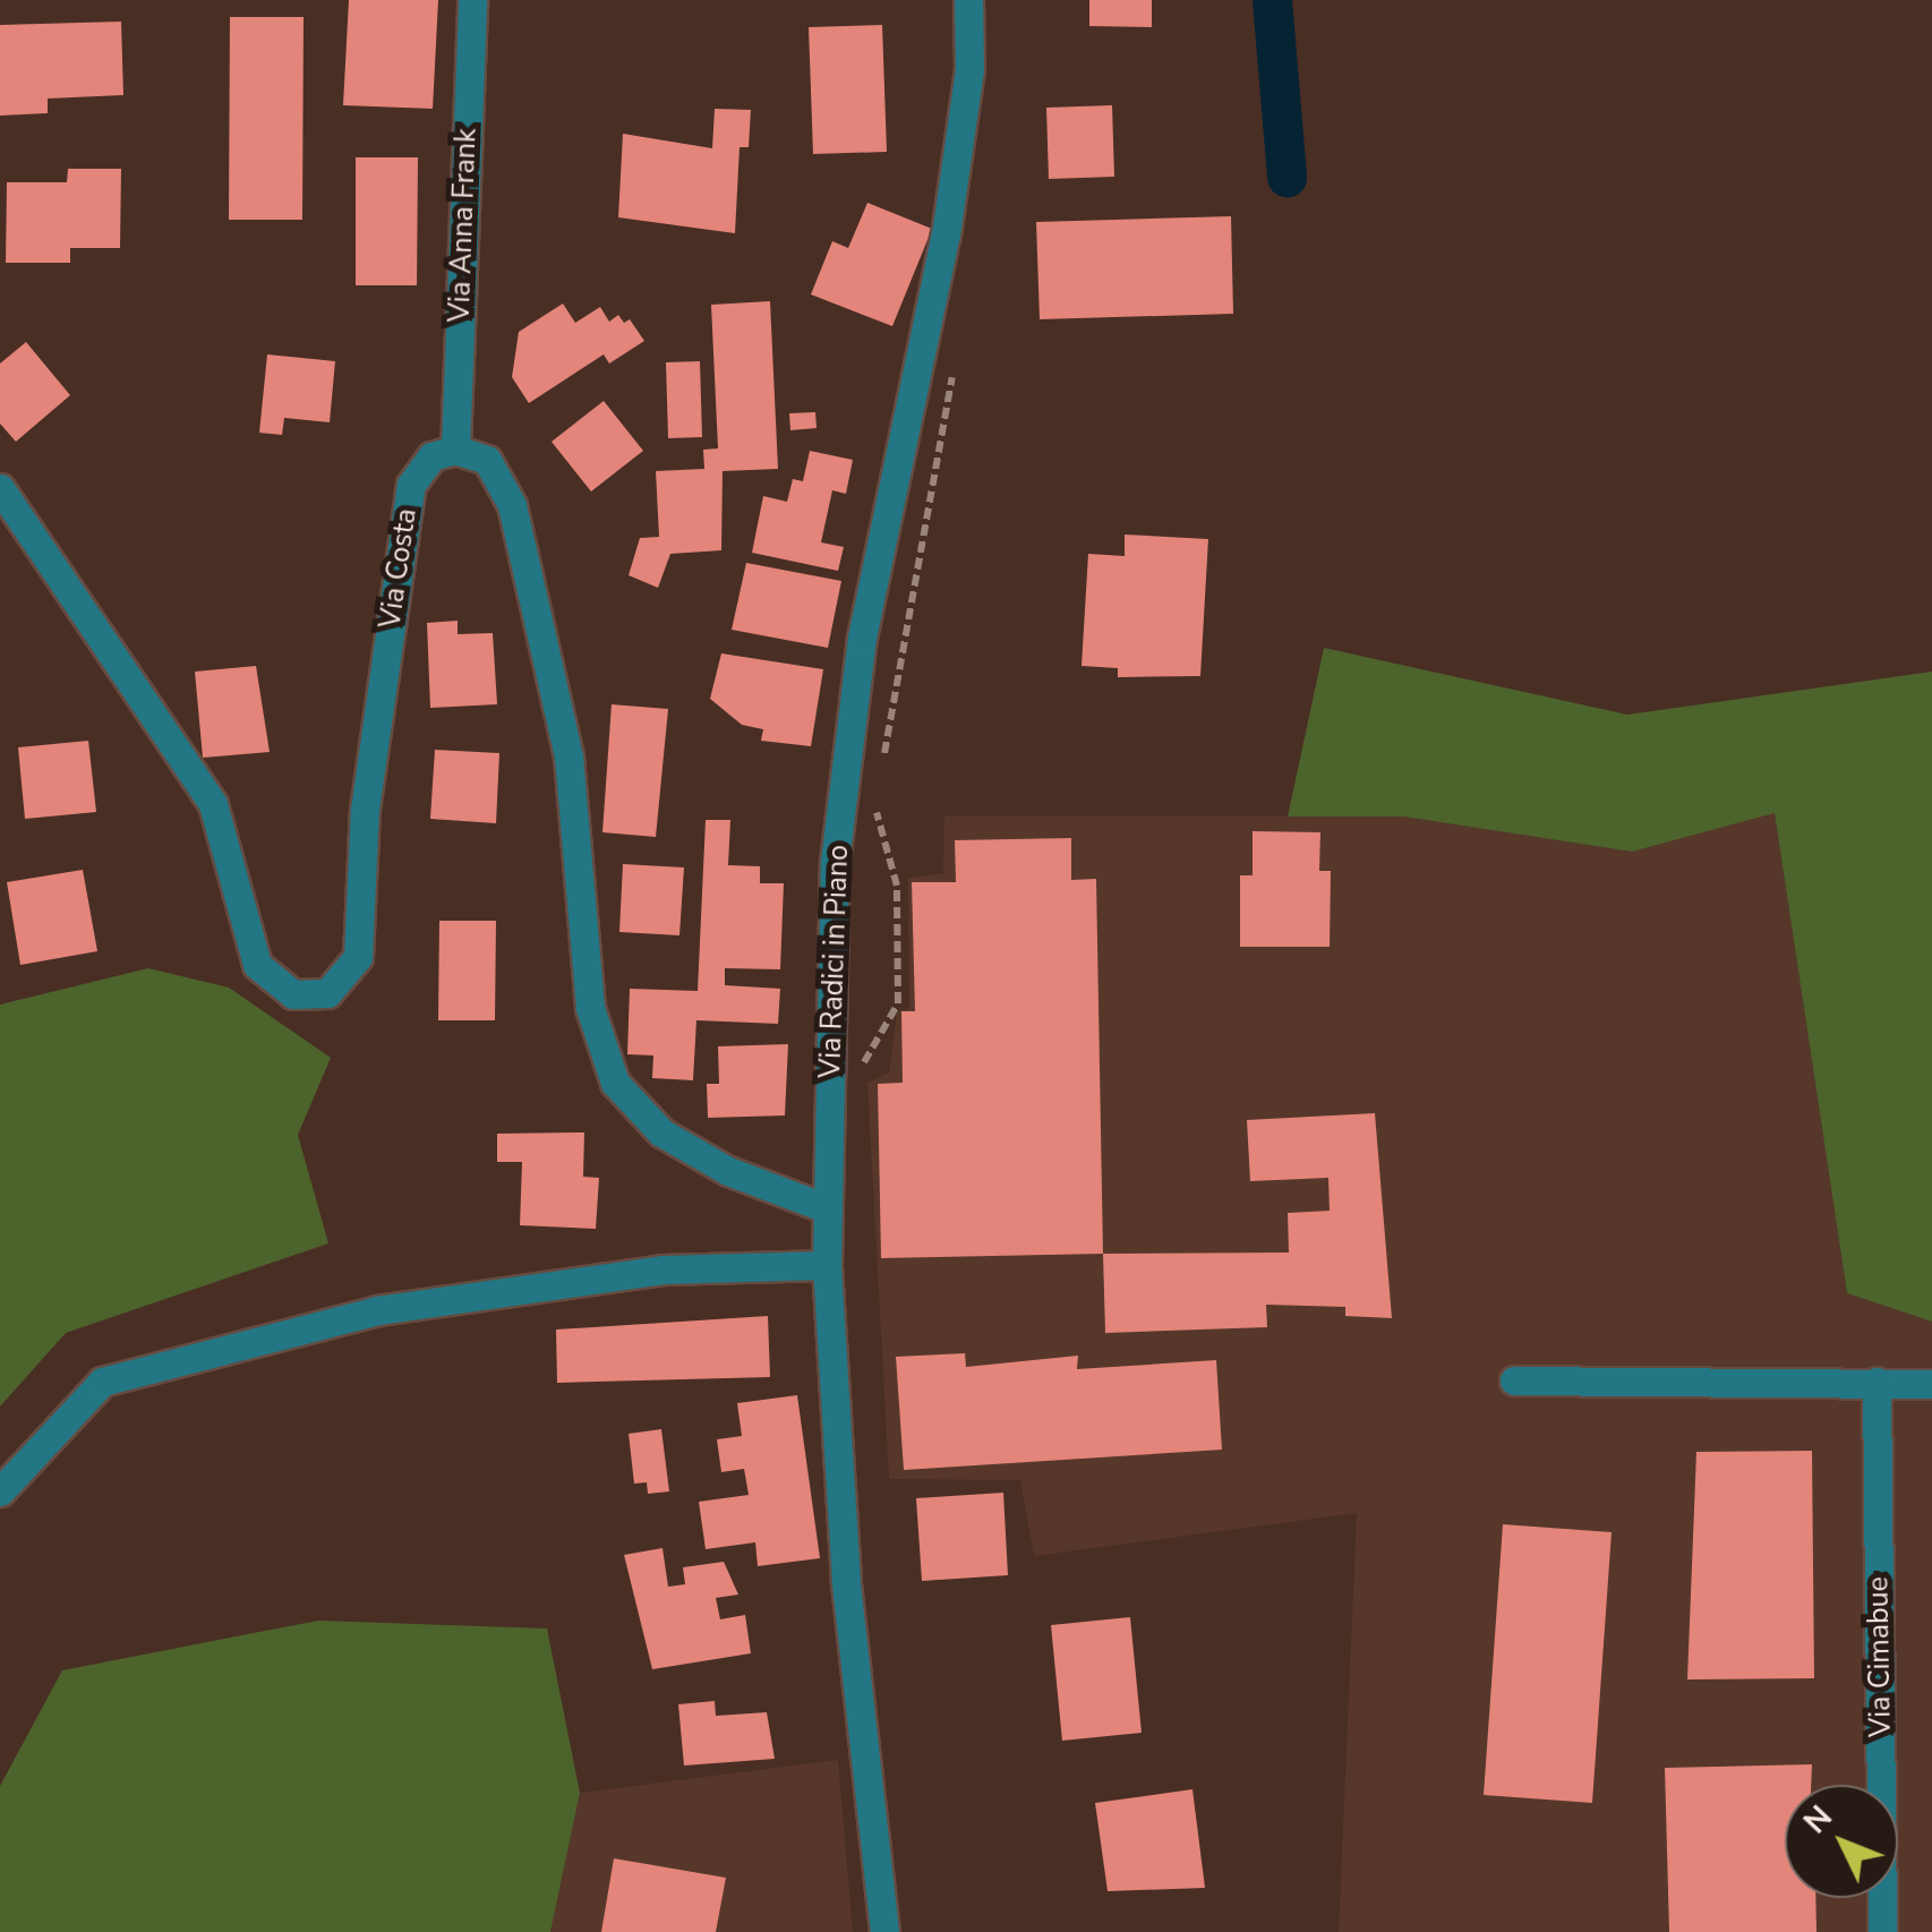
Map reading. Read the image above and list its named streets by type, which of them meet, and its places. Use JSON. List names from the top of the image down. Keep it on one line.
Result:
{"streets":{"street":["Via Anna Frank","Via Costa","Via Radici in Piano","Via Cimabue"]},"crossings":[["Via Anna Frank","Via Costa"]],"north":"top left"}
